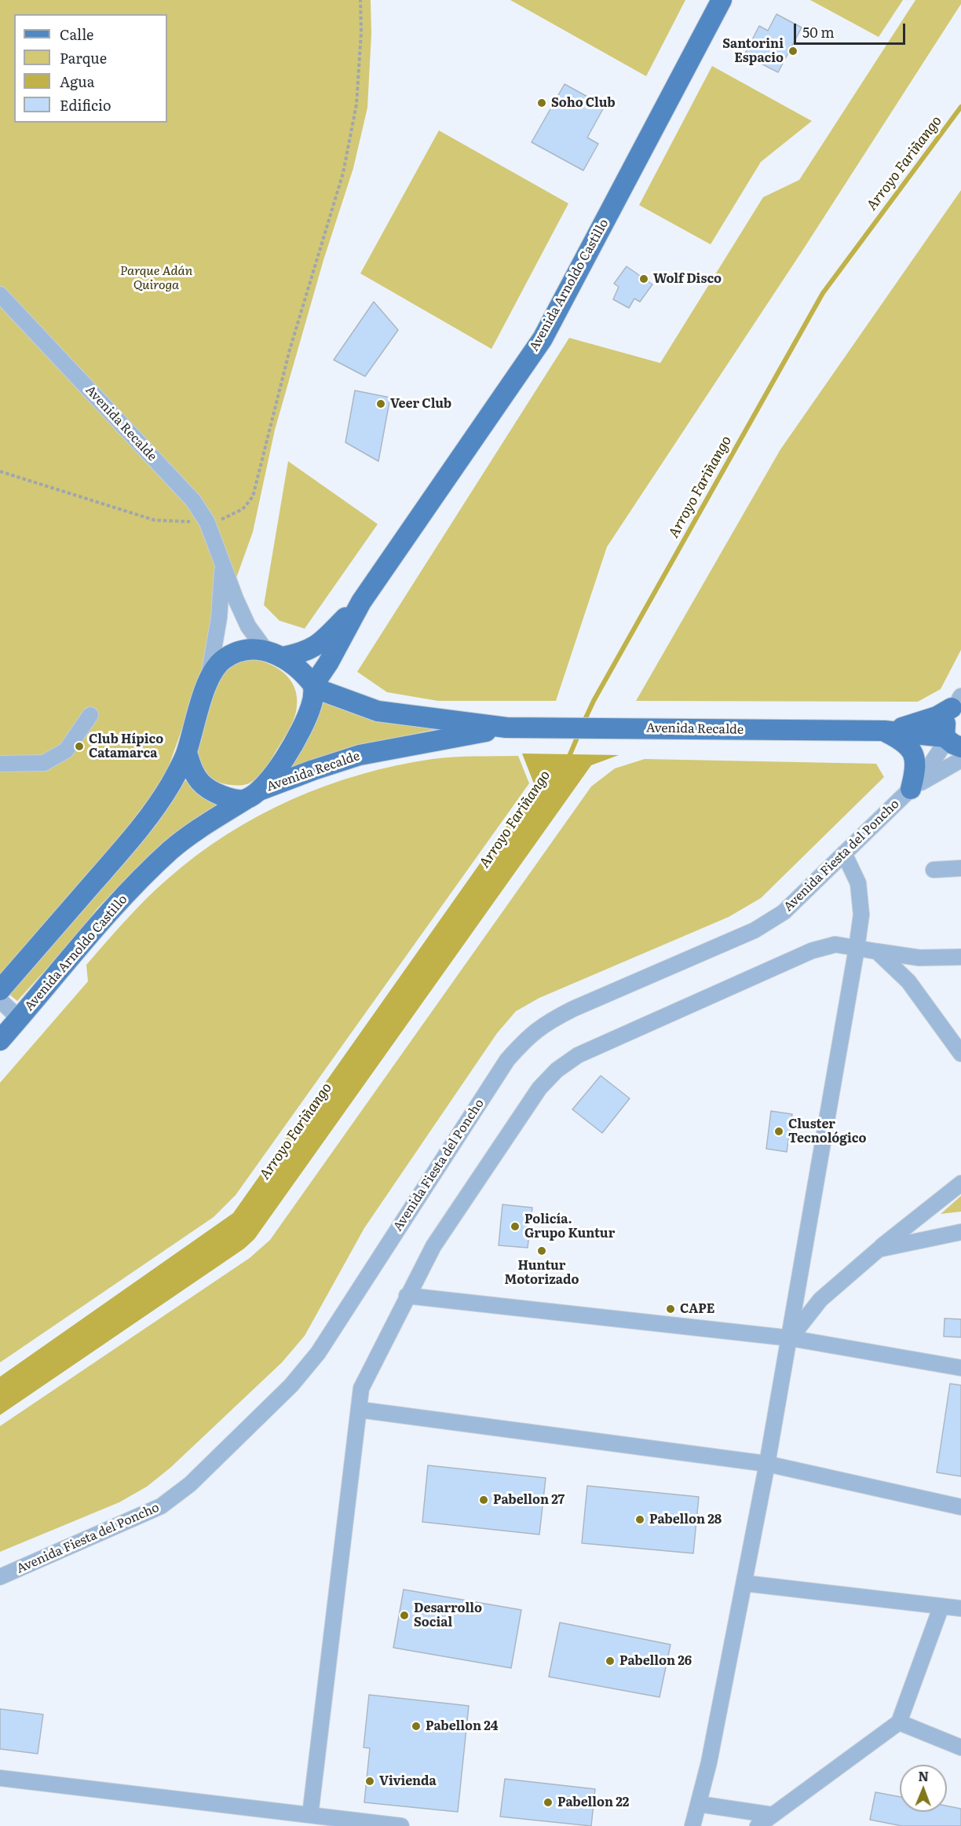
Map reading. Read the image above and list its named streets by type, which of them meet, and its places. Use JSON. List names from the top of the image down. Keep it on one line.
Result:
{"streets":{"main road":["Avenida Arnoldo Castillo","Avenida Recalde"],"street":["Avenida Fiesta del Poncho"]},"crossings":[["Avenida Arnoldo Castillo","Avenida Recalde"],["Avenida Recalde","Avenida Fiesta del Poncho"]],"water":["Arroyo Fariñango"],"parks":["Parque Adán Quiroga"],"places":["Santorini Espacio","Soho Club","Wolf Disco","Veer Club","Club Hípico Catamarca","Cluster Tecnológico","Policía. Grupo Kuntur","Huntur Motorizado","CAPE","Pabellon 27","Pabellon 28","Desarrollo Social","Pabellon 26","Pabellon 24","Vivienda","Pabellon 22"],"legend":["Calle","Parque","Agua","Edificio"],"scale_bar":"50 m","north":"top"}
